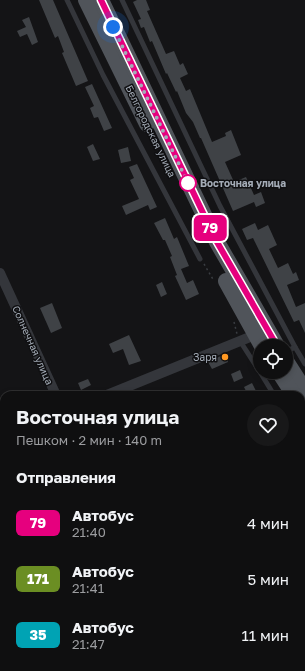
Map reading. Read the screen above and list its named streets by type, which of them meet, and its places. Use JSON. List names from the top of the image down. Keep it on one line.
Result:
{"streets":{"main road":["Белгородская улица"],"street":["Солнечная улица"]},"places":["Восточная улица","Заря"],"lines":["bus line 79"],"page":{"on_map":"79","heading":[["Восточная улица","Пешком · 2 мин · 140 m"],"Отправления"],"list":[{"mark":"79","name":"Автобус","note":"21:40","value":"4 мин"},{"mark":"171","name":"Автобус","note":"21:41","value":"5 мин"},{"mark":"35","name":"Автобус","note":"21:47","value":"11 мин"}]}}
